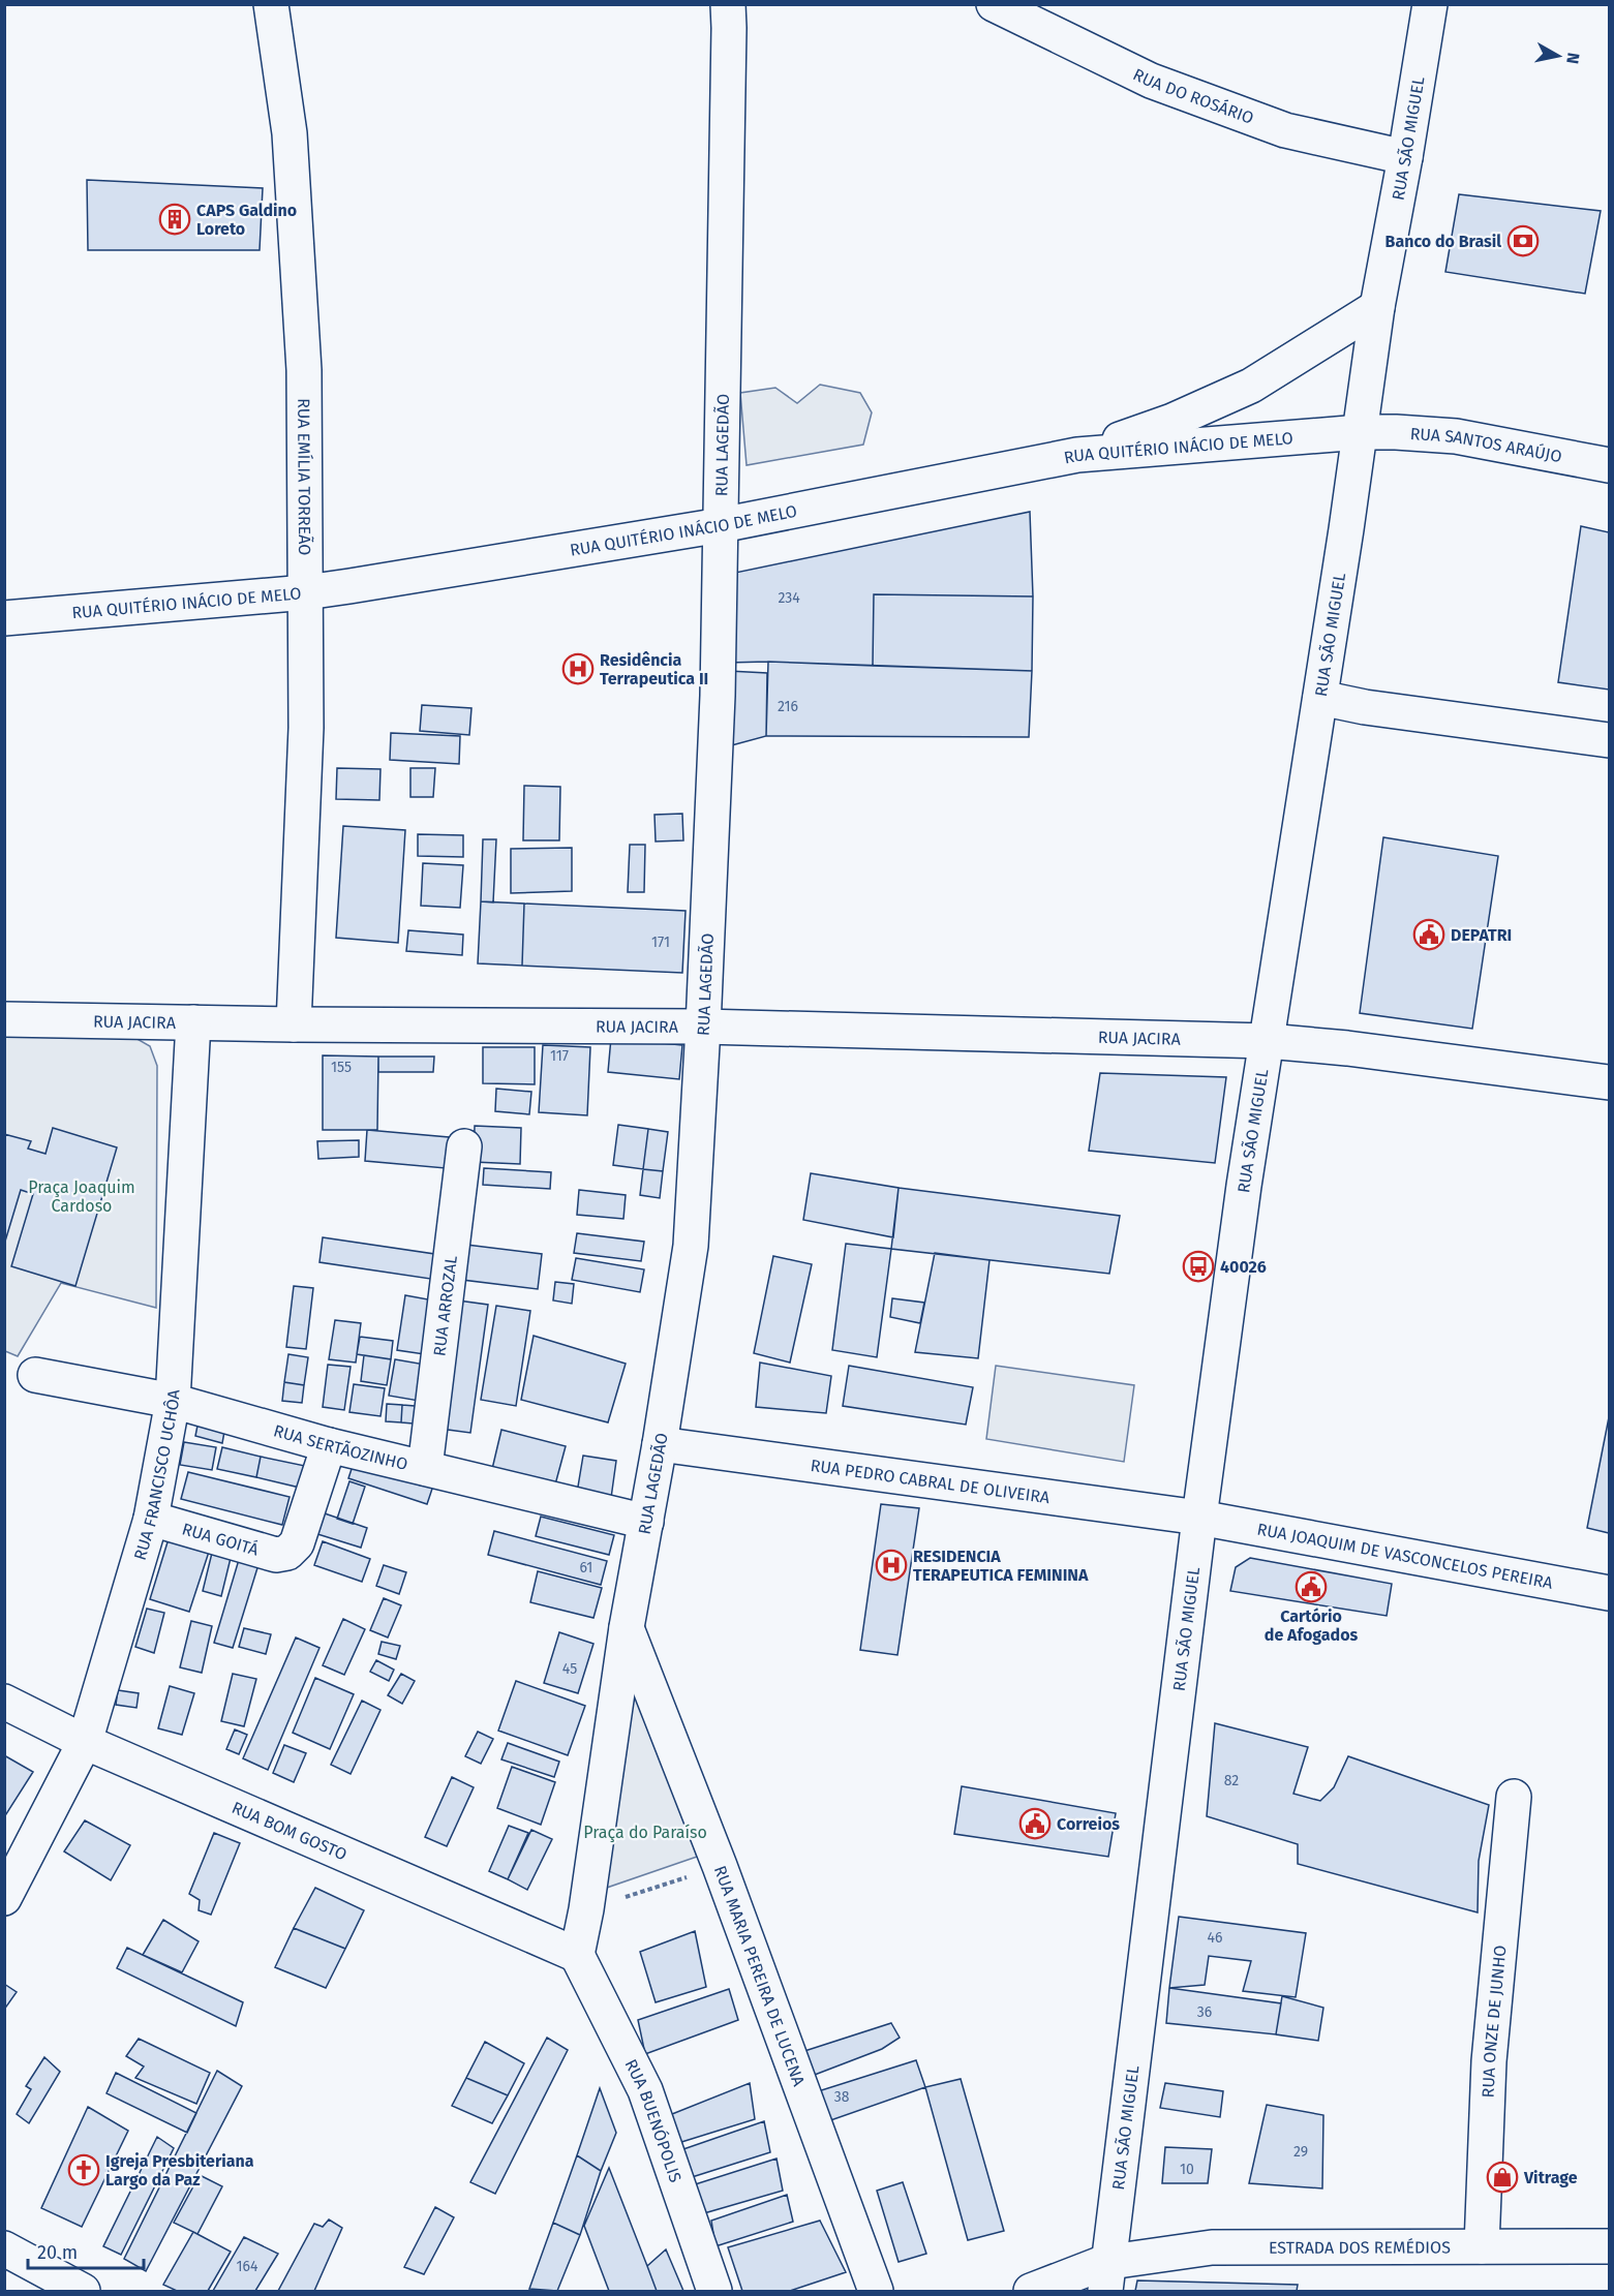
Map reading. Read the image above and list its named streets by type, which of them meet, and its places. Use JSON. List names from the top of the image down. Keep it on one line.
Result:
{"streets":{"main road":["RUA DO ROSÁRIO","RUA SÃO MIGUEL","RUA LAGEDÃO","RUA SANTOS ARAÚJO","RUA QUITÉRIO INÁCIO DE MELO","RUA EMÍLIA TORREÃO","RUA JACIRA","RUA ARROZAL","RUA SERTÃOZINHO","RUA FRANCISCO UCHÔA","RUA PEDRO CABRAL DE OLIVEIRA","RUA GOITÁ","RUA JOAQUIM DE VASCONCELOS PEREIRA","RUA BOM GOSTO","RUA MARIA PEREIRA DE LUCENA","RUA ONZE DE JUNHO","RUA BUENÓPOLIS","ESTRADA DOS REMÉDIOS"]},"crossings":[["RUA DO ROSÁRIO","RUA SÃO MIGUEL"],["RUA SÃO MIGUEL","RUA SANTOS ARAÚJO"],["RUA SÃO MIGUEL","RUA QUITÉRIO INÁCIO DE MELO"],["RUA SÃO MIGUEL","RUA JACIRA"],["RUA SÃO MIGUEL","RUA PEDRO CABRAL DE OLIVEIRA"],["RUA SÃO MIGUEL","RUA JOAQUIM DE VASCONCELOS PEREIRA"],["RUA SÃO MIGUEL","ESTRADA DOS REMÉDIOS"],["RUA LAGEDÃO","RUA QUITÉRIO INÁCIO DE MELO"],["RUA LAGEDÃO","RUA JACIRA"],["RUA LAGEDÃO","RUA SERTÃOZINHO"],["RUA LAGEDÃO","RUA PEDRO CABRAL DE OLIVEIRA"],["RUA LAGEDÃO","RUA BOM GOSTO"],["RUA LAGEDÃO","RUA MARIA PEREIRA DE LUCENA"],["RUA LAGEDÃO","RUA BUENÓPOLIS"],["RUA SANTOS ARAÚJO","RUA QUITÉRIO INÁCIO DE MELO"],["RUA QUITÉRIO INÁCIO DE MELO","RUA EMÍLIA TORREÃO"],["RUA EMÍLIA TORREÃO","RUA JACIRA"],["RUA JACIRA","RUA FRANCISCO UCHÔA"],["RUA ARROZAL","RUA SERTÃOZINHO"],["RUA SERTÃOZINHO","RUA FRANCISCO UCHÔA"],["RUA SERTÃOZINHO","RUA GOITÁ"],["RUA FRANCISCO UCHÔA","RUA GOITÁ"],["RUA FRANCISCO UCHÔA","RUA BOM GOSTO"],["RUA PEDRO CABRAL DE OLIVEIRA","RUA JOAQUIM DE VASCONCELOS PEREIRA"],["RUA BOM GOSTO","RUA BUENÓPOLIS"],["RUA ONZE DE JUNHO","ESTRADA DOS REMÉDIOS"]],"parks":["Praça Joaquim Cardoso","Praça do Paraíso"],"places":{"building":["CAPS Galdino Loreto"],"bank":["Banco do Brasil"],"hospital":["Residência Terrapeutica II","RESIDENCIA TERAPEUTICA FEMININA"],"public building":["DEPATRI","Cartório de Afogados","Correios"],"bus stop":["40026"],"church":["Igreja Presbiteriana Largo da Paz"],"shop":["Vitrage"]},"house_numbers":["234","216","171","117","155","61","45","82","46","36","38","29","10","164"],"scale_bar":"20 m","north":"right"}
